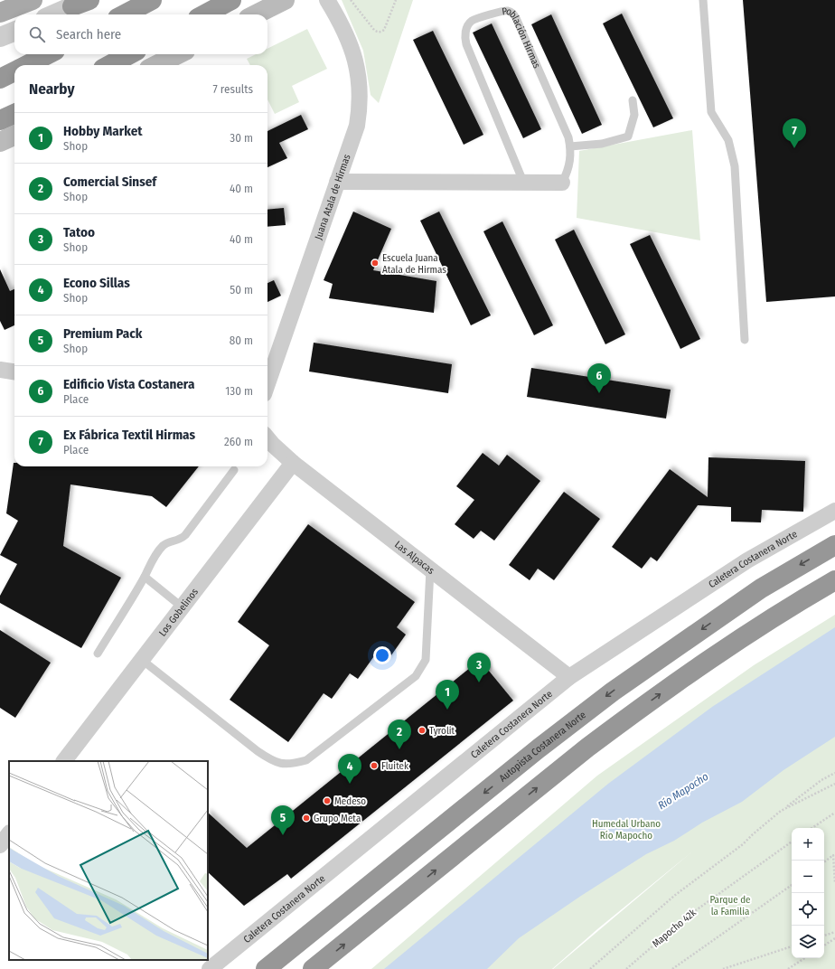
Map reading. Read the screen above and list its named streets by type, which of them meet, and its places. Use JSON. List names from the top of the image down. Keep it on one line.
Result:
{"streets":{"highway":["Autopista Costanera Norte"],"street":["Población Hirmas","Juana Atala de Hirmas","Las Alpacas","Caletera Costanera Norte","Los Gobelinos"],"path":["Mapocho 42k"]},"crossings":[["Población Hirmas","Juana Atala de Hirmas"],["Las Alpacas","Caletera Costanera Norte"],["Las Alpacas","Los Gobelinos"]],"water":["Río Mapocho"],"parks":["Humedal Urbano Río Mapocho","Parque de la Familia"],"places":["Escuela Juana Atala de Hirmas","Tyrolit","Fluitek","Medeso","Grupo Meta"],"page":{"search":"Search here","heading":["Nearby","7 results"],"list":[{"mark":"1","name":"Hobby Market","note":"Shop","value":"30 m"},{"mark":"2","name":"Comercial Sinsef","note":"Shop","value":"40 m"},{"mark":"3","name":"Tatoo","note":"Shop","value":"40 m"},{"mark":"4","name":"Econo Sillas","note":"Shop","value":"50 m"},{"mark":"5","name":"Premium Pack","note":"Shop","value":"80 m"},{"mark":"6","name":"Edificio Vista Costanera","note":"Place","value":"130 m"},{"mark":"7","name":"Ex Fábrica Textil Hirmas","note":"Place","value":"260 m"}],"pins":["7","6","3","1","2","4","5"],"map_buttons":["+","−"]}}
